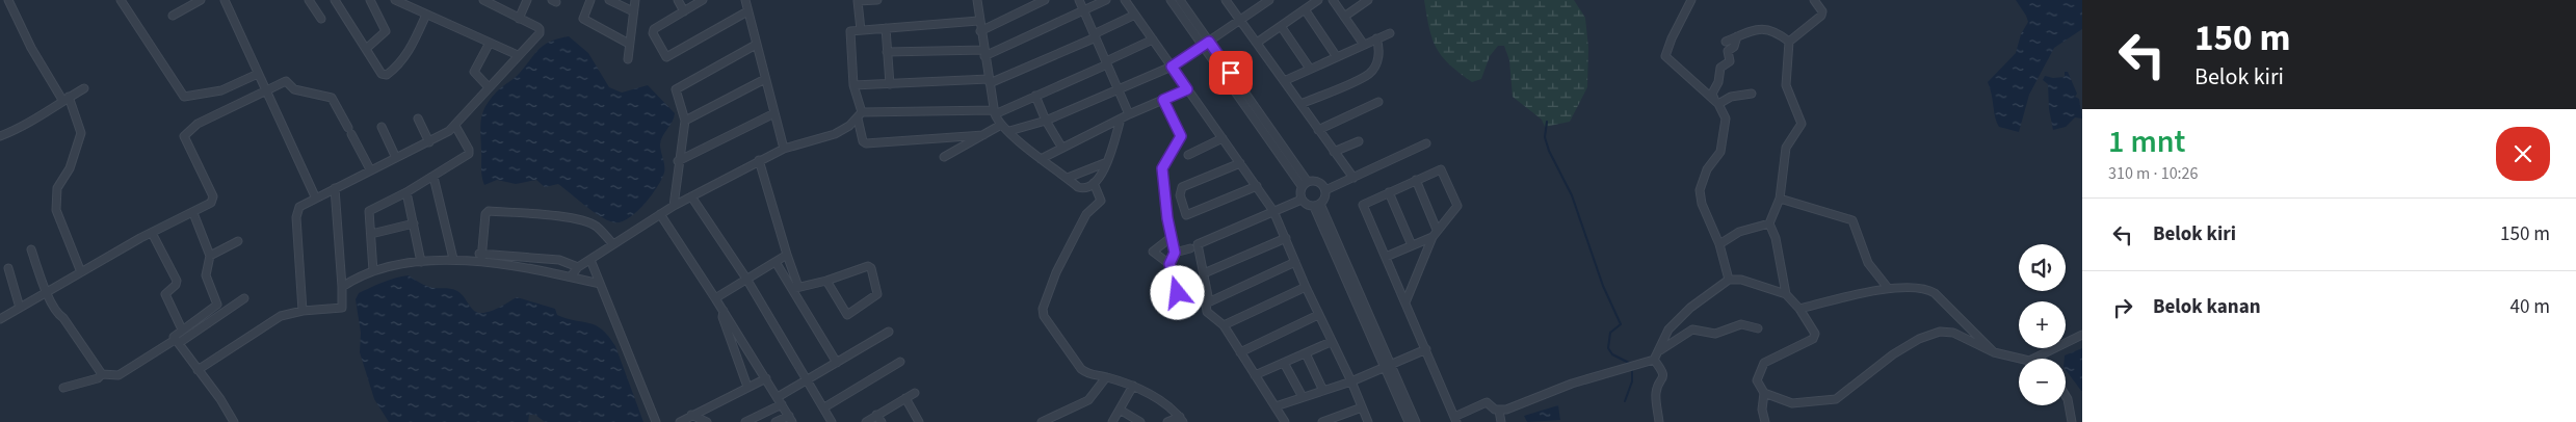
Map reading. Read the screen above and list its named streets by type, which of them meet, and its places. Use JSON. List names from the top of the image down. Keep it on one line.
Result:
{"page":{"turn":["150 m","Belok kiri"],"heading":["1 mnt","310 m · 10:26"],"list":[{"name":"Belok kiri","value":"150 m"},{"name":"Belok kanan","value":"40 m"}],"map_buttons":["+","−"]}}
